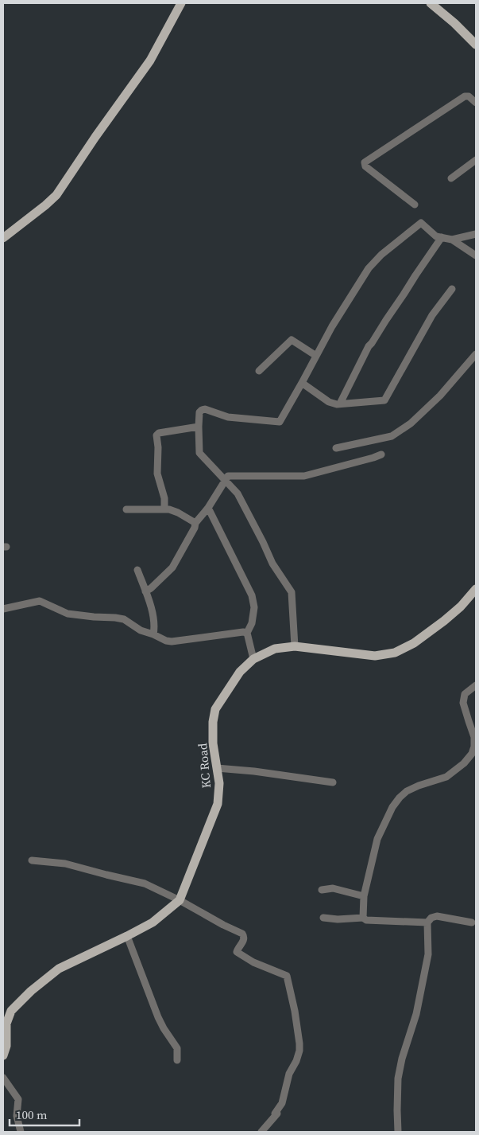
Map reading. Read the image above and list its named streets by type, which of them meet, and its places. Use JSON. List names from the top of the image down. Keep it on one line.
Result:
{"streets":{"main road":["KC Road"]},"scale_bar":"100 m"}
